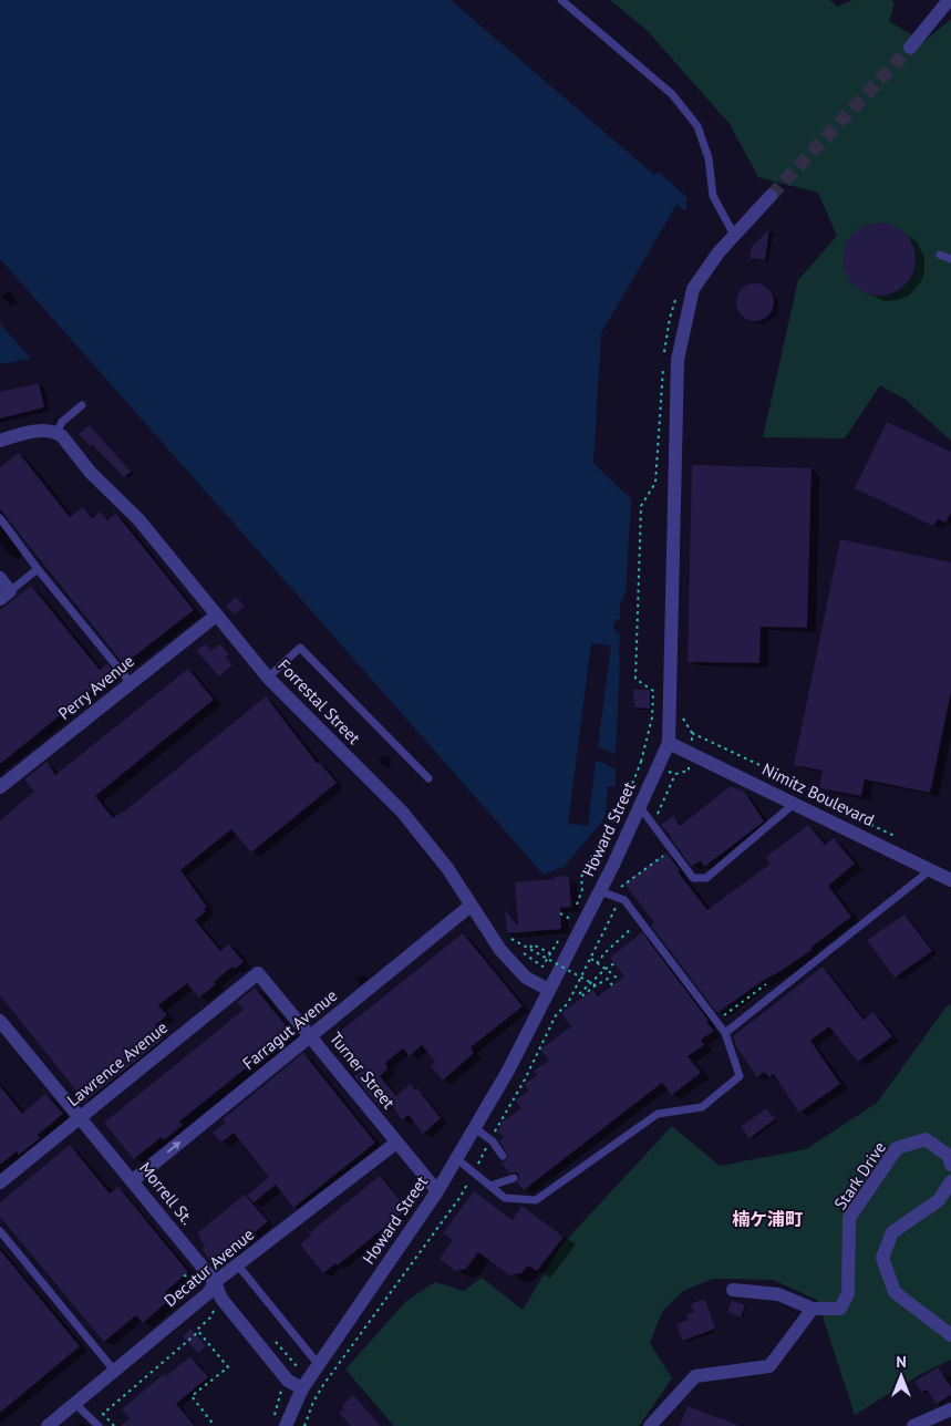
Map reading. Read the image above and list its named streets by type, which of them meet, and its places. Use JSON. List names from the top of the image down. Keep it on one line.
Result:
{"streets":{"street":["Perry Avenue","Forrestal Street","Nimitz Boulevard","Howard Street","Farragut Avenue","Lawrence Avenue","Turner Street","Stark Drive","Morrell St.","Decatur Avenue"]},"crossings":[["Perry Avenue","Forrestal Street"],["Forrestal Street","Howard Street"],["Forrestal Street","Farragut Avenue"],["Nimitz Boulevard","Howard Street"],["Howard Street","Turner Street"],["Howard Street","Morrell St."],["Farragut Avenue","Turner Street"],["Farragut Avenue","Morrell St."],["Lawrence Avenue","Turner Street"],["Lawrence Avenue","Morrell St."],["Turner Street","Decatur Avenue"],["Morrell St.","Decatur Avenue"]],"one_way":["Farragut Avenue"],"districts":["楠ケ浦町"],"north":"top"}
